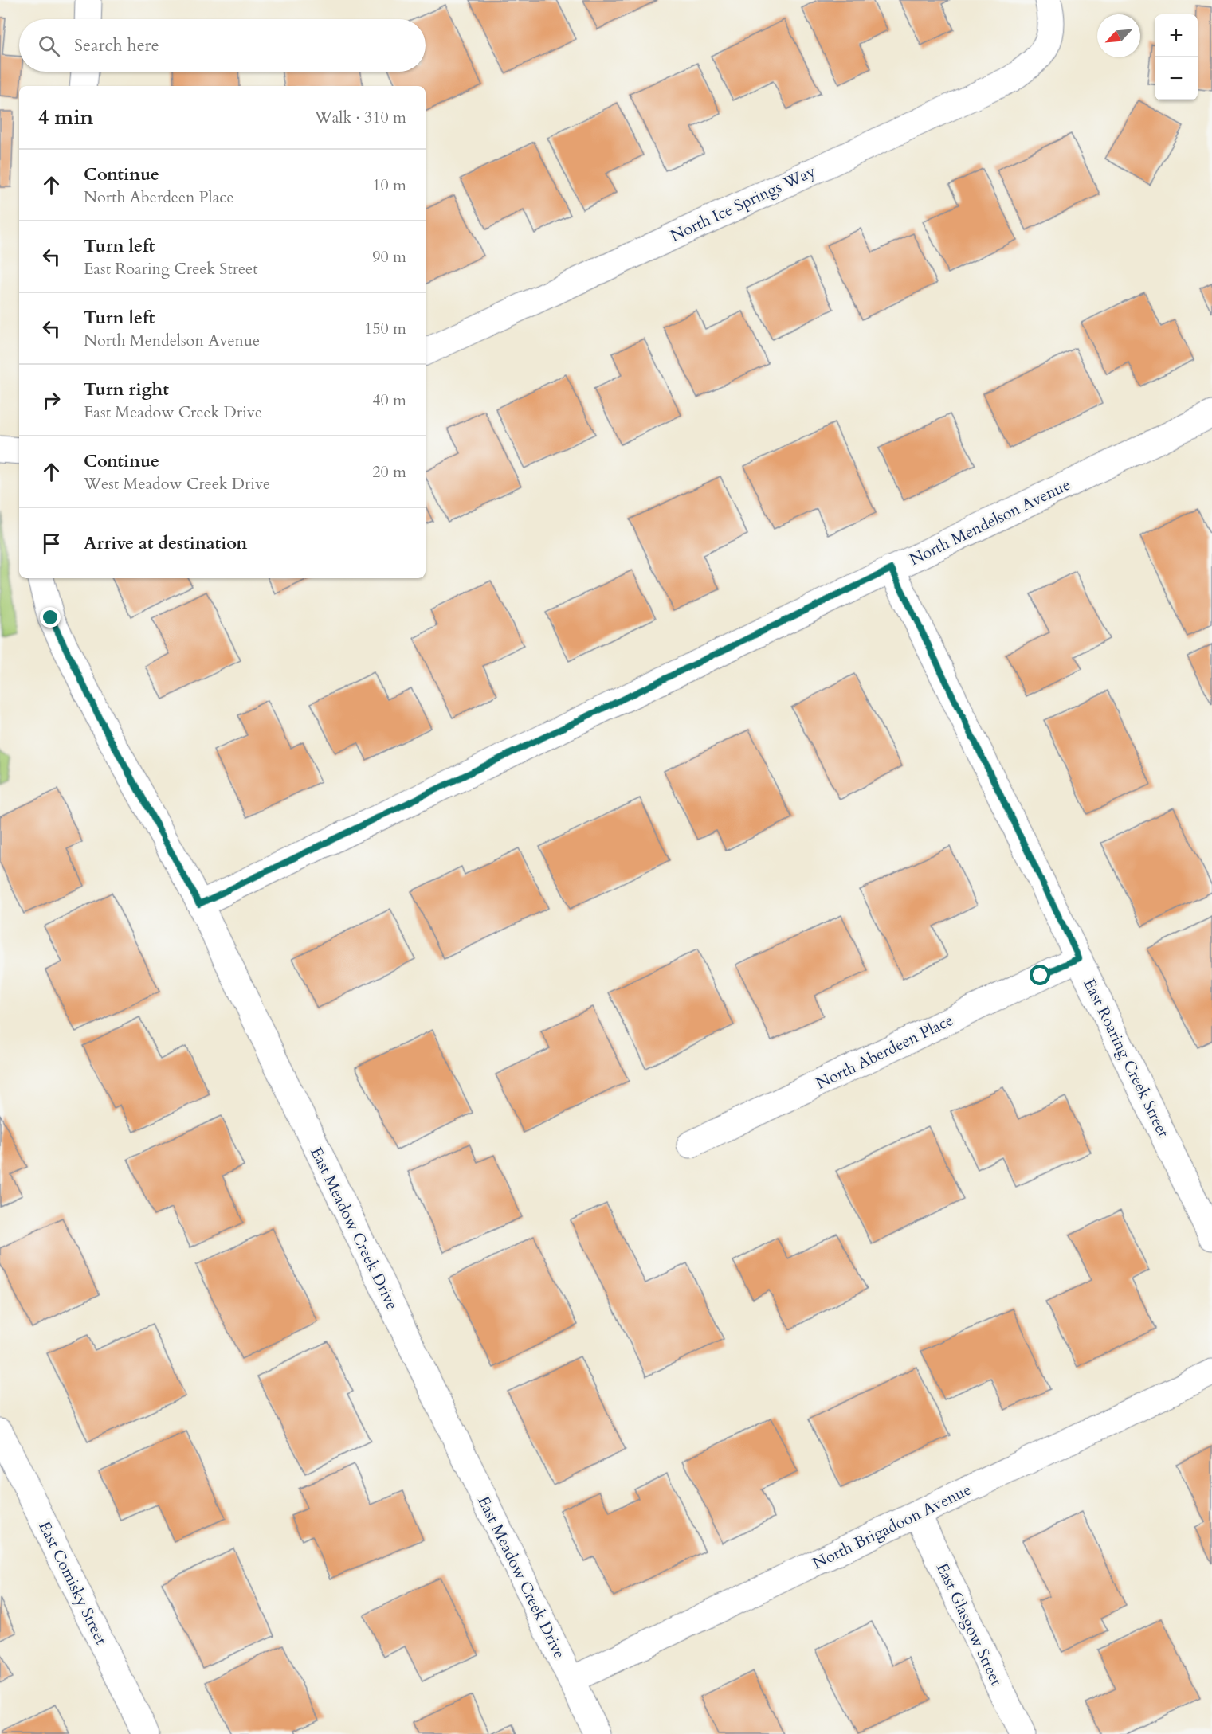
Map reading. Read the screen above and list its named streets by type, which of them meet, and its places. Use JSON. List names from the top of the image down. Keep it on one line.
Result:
{"streets":{"street":["North Ice Springs Way","North Mendelson Avenue","North Aberdeen Place","East Roaring Creek Street","East Meadow Creek Drive","North Brigadoon Avenue","East Comisky Street","East Glasgow Street"]},"crossings":[["North Mendelson Avenue","East Roaring Creek Street"],["North Mendelson Avenue","East Meadow Creek Drive"],["North Aberdeen Place","East Roaring Creek Street"],["East Meadow Creek Drive","North Brigadoon Avenue"],["North Brigadoon Avenue","East Glasgow Street"]],"north":"bottom left","page":{"map_buttons":["+","−"],"search":"Search here","heading":["4 min","Walk · 310 m"],"list":[["Continue","North Aberdeen Place","10 m"],["Turn left","East Roaring Creek Street","90 m"],["Turn left","North Mendelson Avenue","150 m"],["Turn right","East Meadow Creek Drive","40 m"],["Continue","West Meadow Creek Drive","20 m"],"Arrive at destination"]}}
